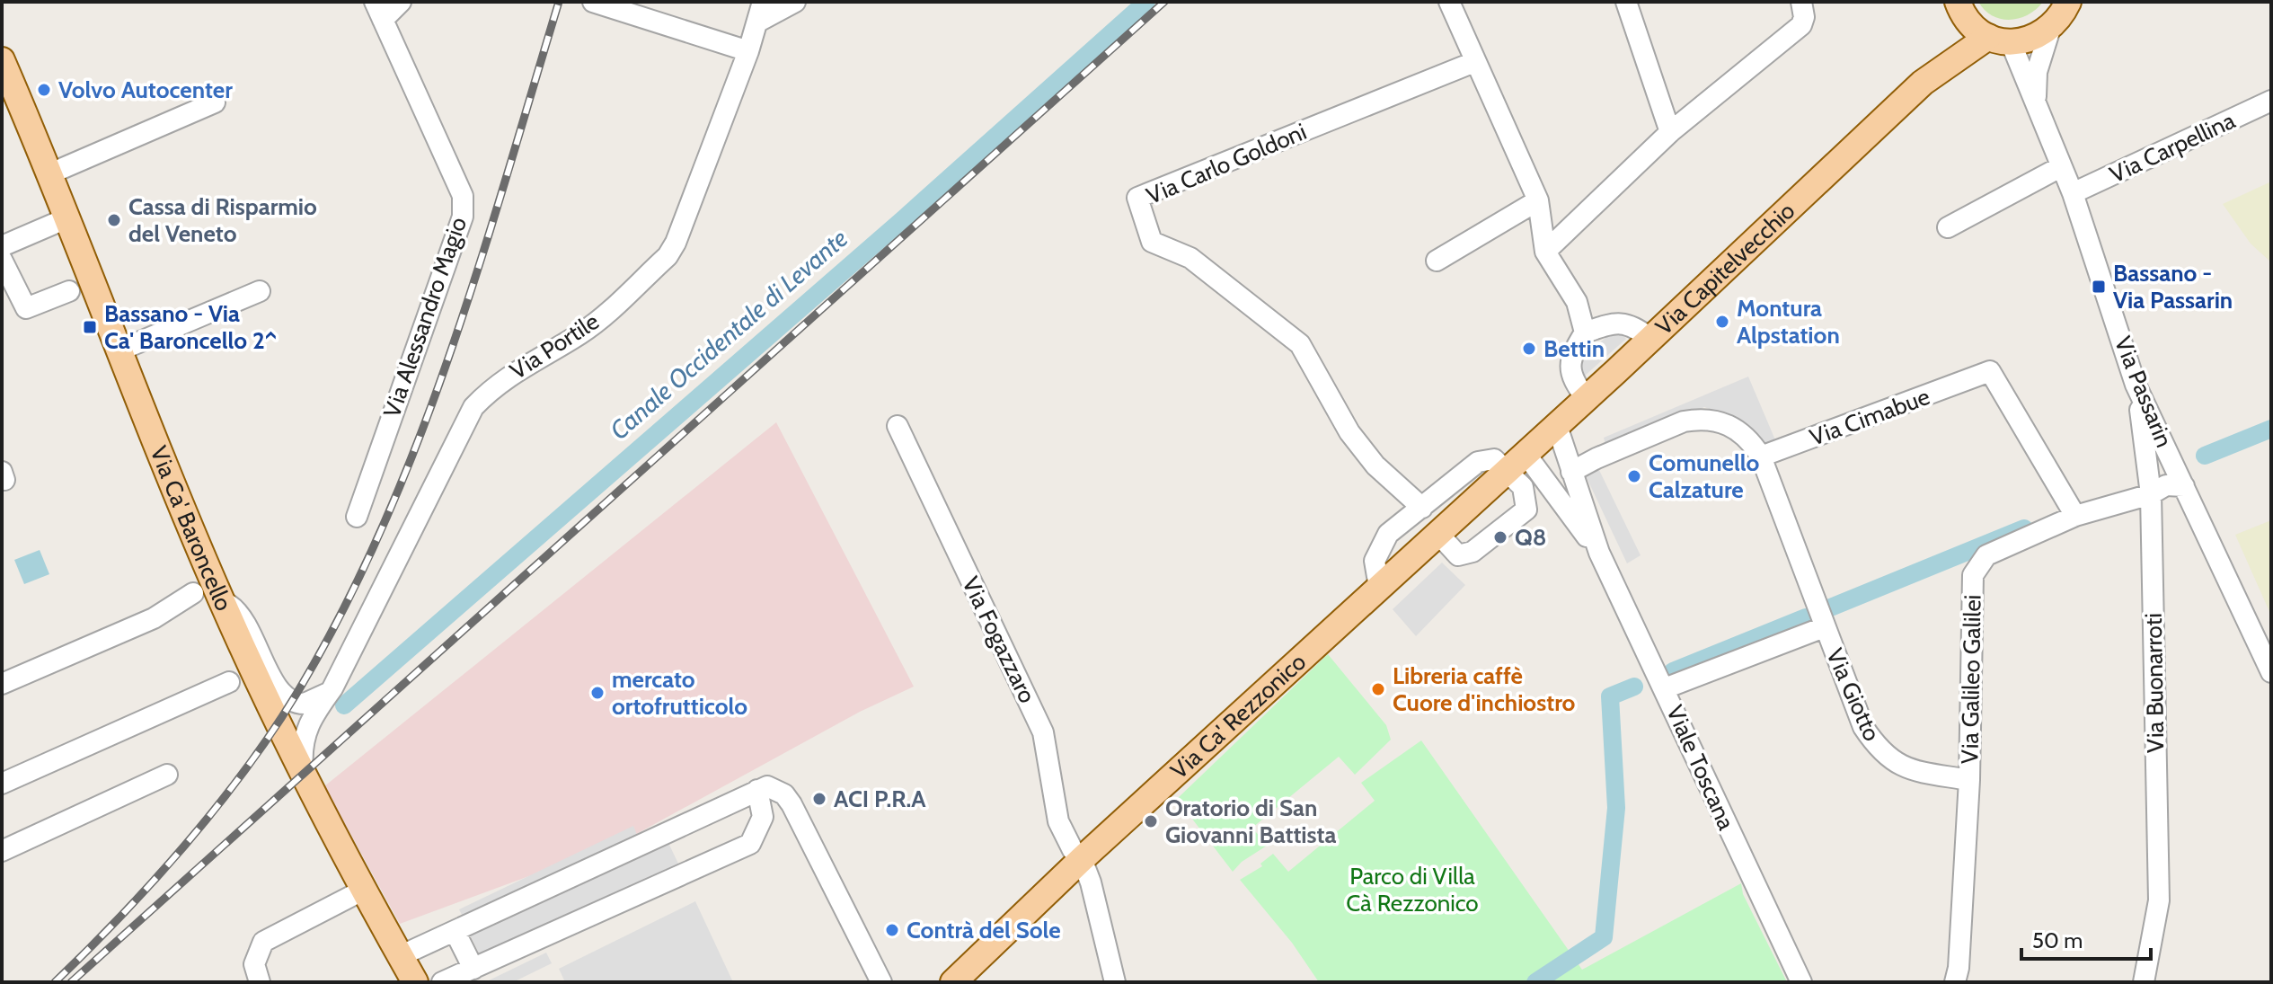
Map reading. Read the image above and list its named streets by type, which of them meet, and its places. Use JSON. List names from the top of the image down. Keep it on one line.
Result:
{"streets":{"main road":["Via Capitelvecchio","Via Ca' Baroncello","Via Ca' Rezzonico"],"street":["Via Carpellina","Via Carlo Goldoni","Via Alessandro Magio","Via Portile","Via Passarin","Via Cimabue","Via Fogazzaro","Via Galileo Galilei","Via Buonarroti","Via Giotto","Viale Toscana"]},"crossings":[["Via Carpellina","Via Passarin"],["Via Capitelvecchio","Via Passarin"],["Via Capitelvecchio","Via Ca' Rezzonico"],["Via Capitelvecchio","Viale Toscana"],["Via Portile","Via Ca' Baroncello"],["Via Passarin","Via Galileo Galilei"],["Via Passarin","Via Buonarroti"],["Via Cimabue","Via Galileo Galilei"],["Via Fogazzaro","Via Ca' Rezzonico"],["Via Galileo Galilei","Via Buonarroti"],["Via Galileo Galilei","Via Giotto"],["Via Giotto","Viale Toscana"],["Via Ca' Rezzonico","Viale Toscana"]],"water":["Canale Occidentale di Levante"],"parks":["Parco di Villa Cà Rezzonico"],"places":{"other":["Volvo Autocenter","Cassa di Risparmio del Veneto","Montura Alpstation","Bettin","Comunello Calzature","Q8","Libreria caffè Cuore d'inchiostro","mercato ortofrutticolo","ACI P.R.A","Oratorio di San Giovanni Battista","Contrà del Sole"],"transit":["Bassano - Via Passarin","Bassano - Via Ca' Baroncello 2^"]},"scale_bar":"50 m"}
